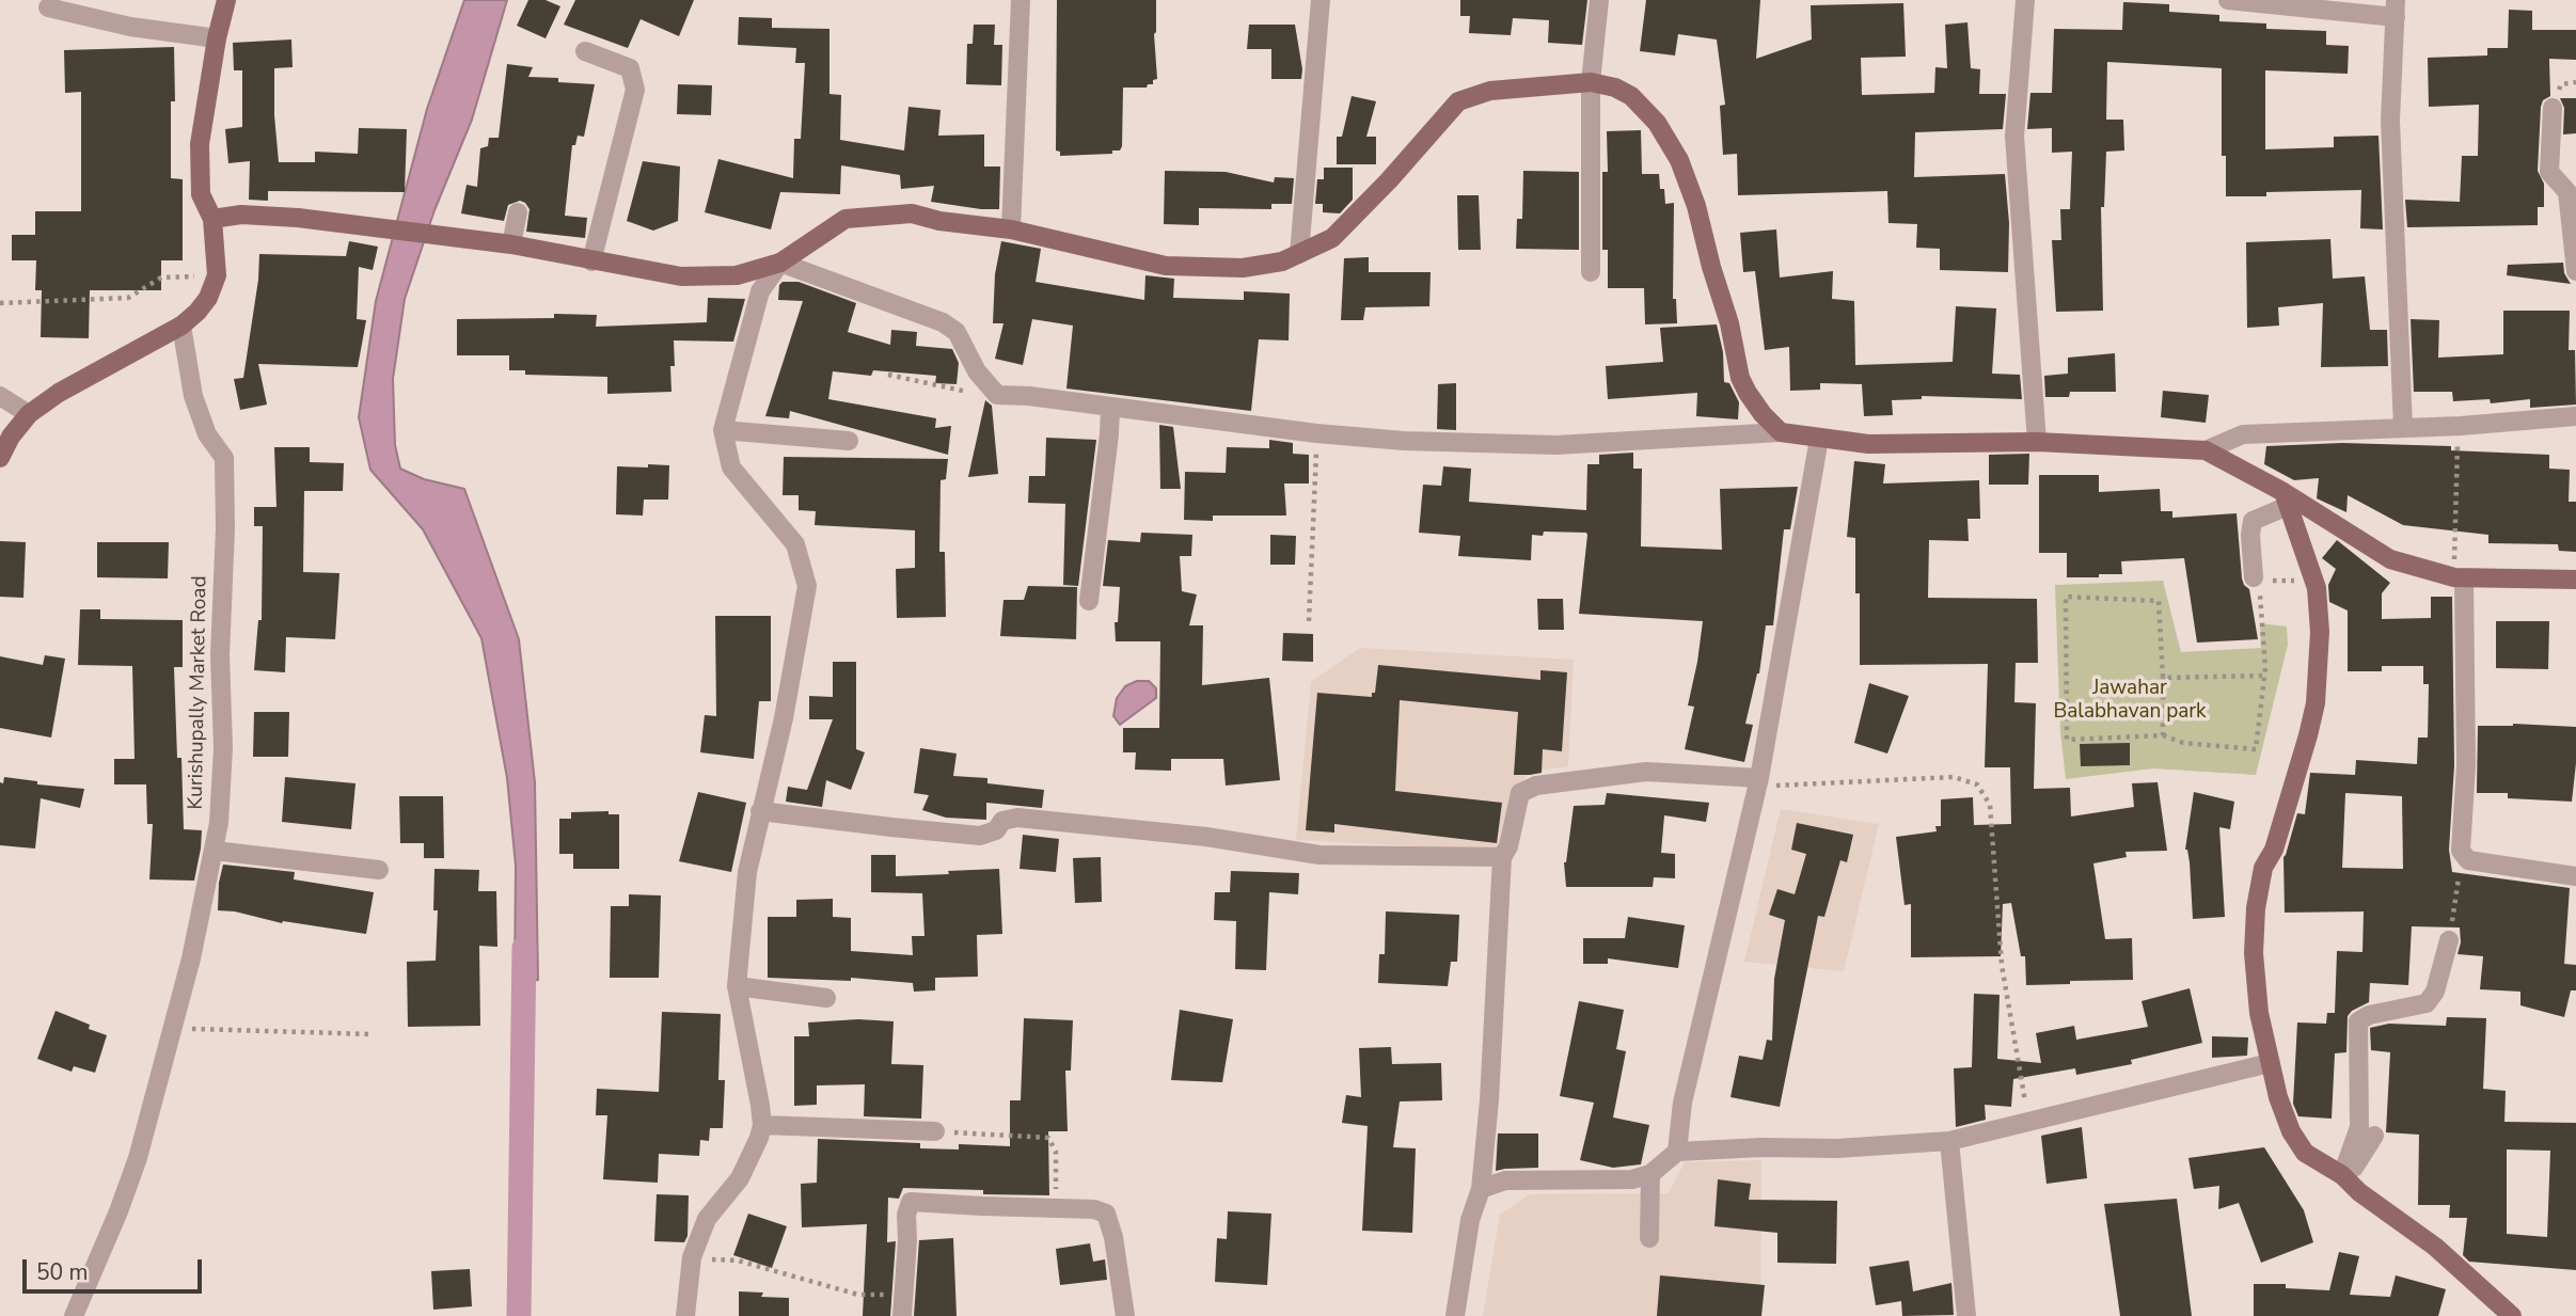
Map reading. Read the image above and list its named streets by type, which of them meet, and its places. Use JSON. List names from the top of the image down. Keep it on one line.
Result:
{"streets":{"street":["Kurishupally Market Road"]},"parks":["Jawahar Balabhavan park"],"scale_bar":"50 m"}
